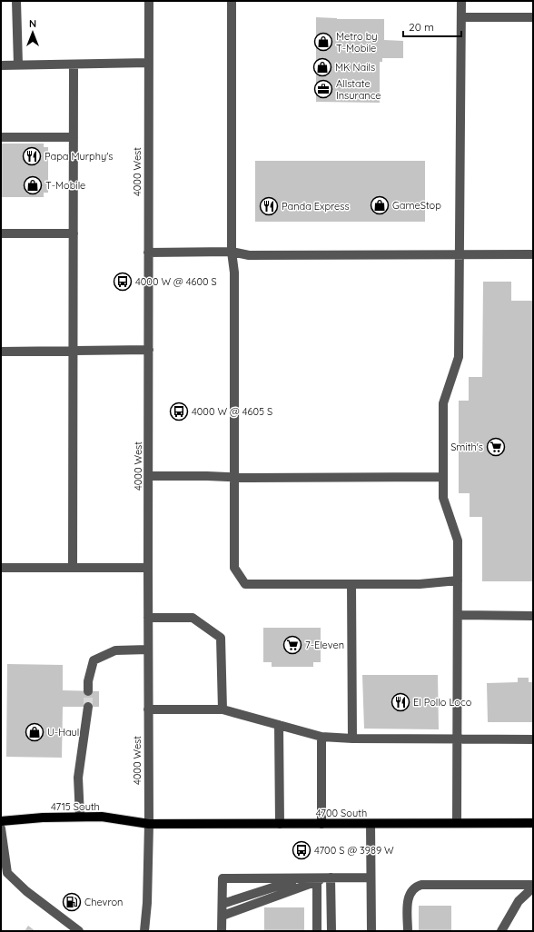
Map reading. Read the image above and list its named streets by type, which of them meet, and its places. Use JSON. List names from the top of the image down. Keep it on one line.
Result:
{"streets":{"main road":["4715 South","4700 South"],"street":["4000 West"]},"crossings":[["4000 West","4715 South"],["4000 West","4700 South"],["4715 South","4700 South"]],"places":{"shop":["Metro by T-Mobile","MK Nails","T-Mobile","GameStop","U-Haul"],"office":["Allstate Insurance"],"restaurant":["Papa Murphy's","Panda Express","El Pollo Loco"],"bus stop":["4000 W @ 4600 S","4000 W @ 4605 S","4700 S @ 3989 W"],"supermarket":["Smith's","7-Eleven"],"fuel station":["Chevron"]},"scale_bar":"20 m","north":"top"}
